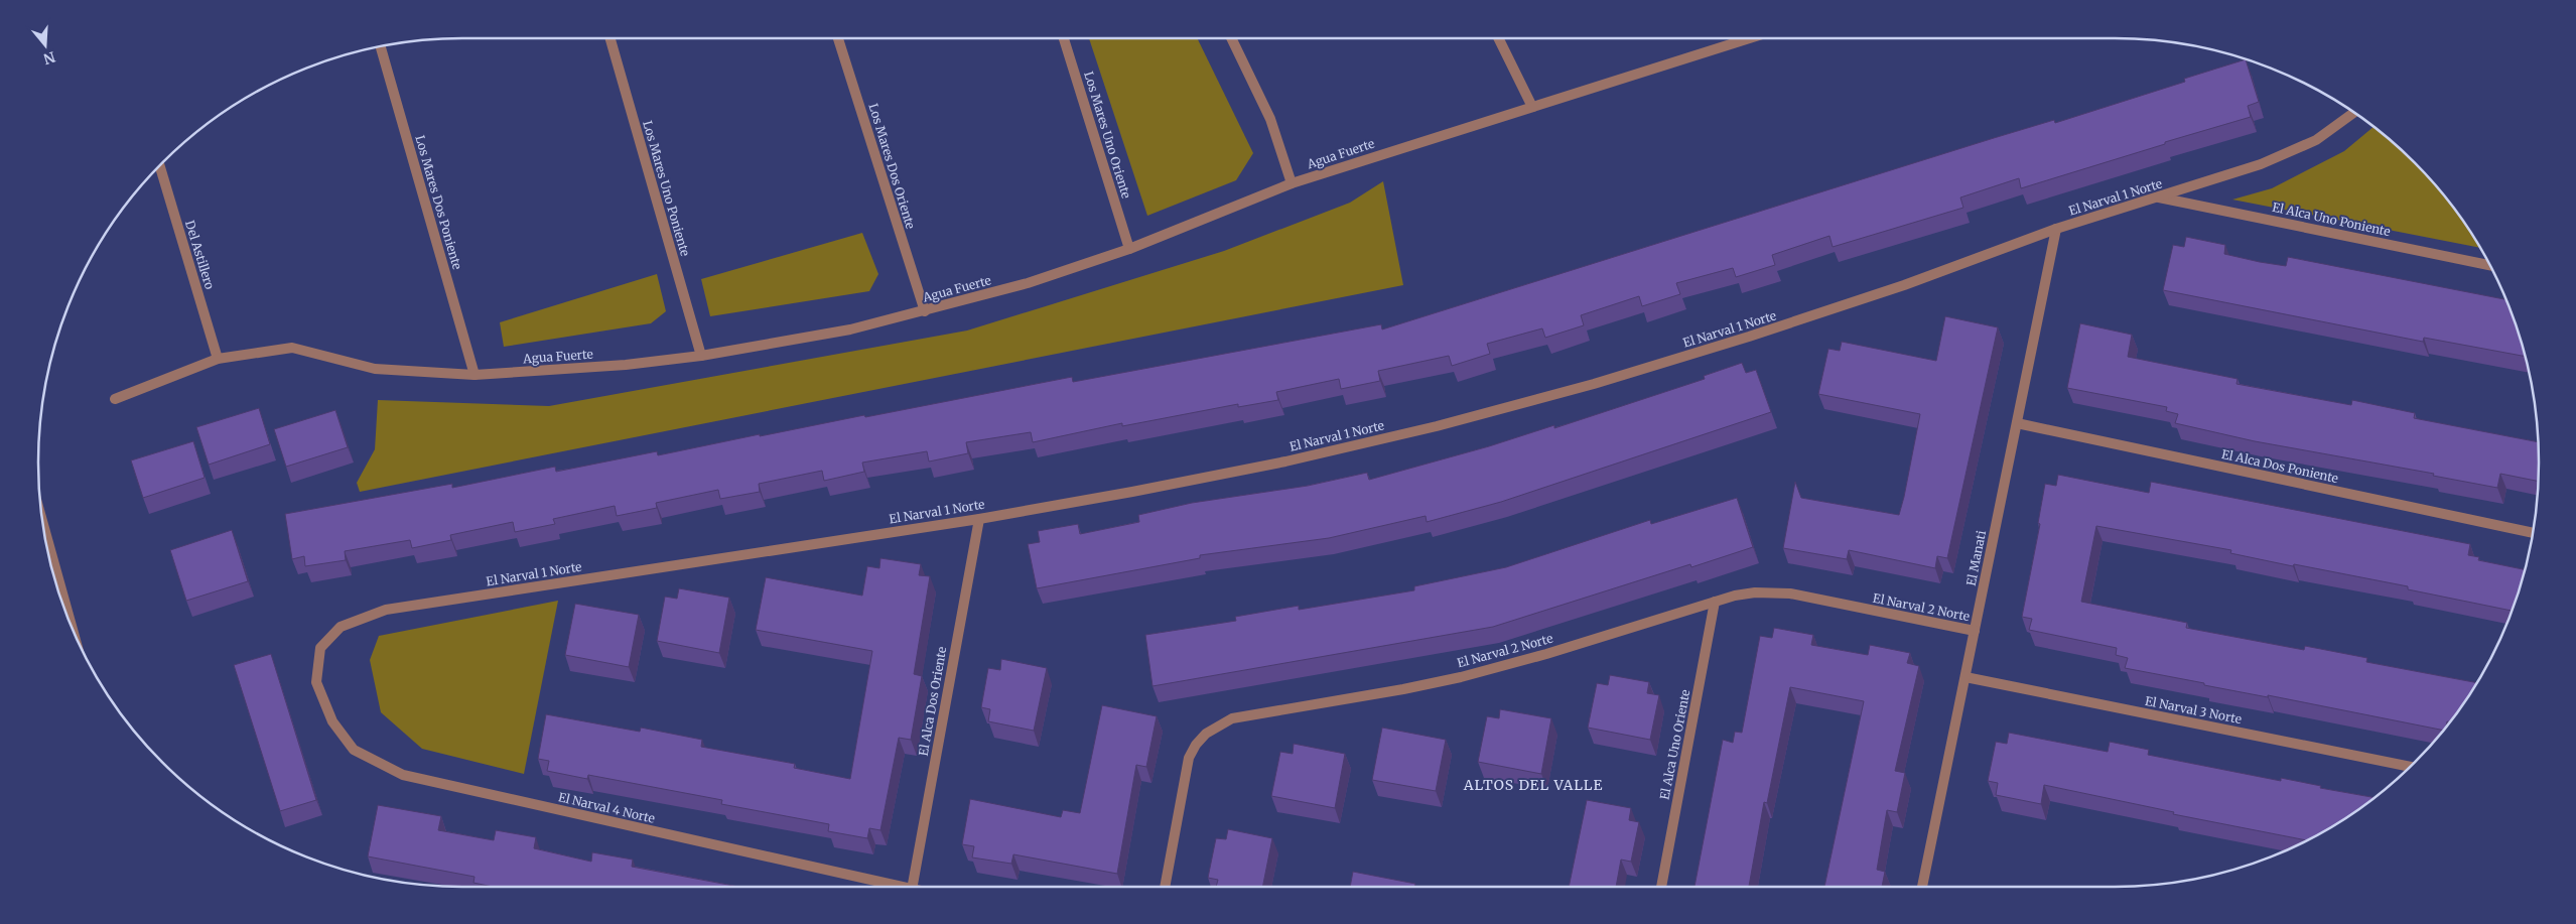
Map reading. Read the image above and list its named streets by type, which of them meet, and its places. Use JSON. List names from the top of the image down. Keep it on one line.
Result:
{"streets":{"street":["Los Mares Uno Oriente","Agua Fuerte","Los Mares Dos Oriente","Los Mares Uno Poniente","El Narval 1 Norte","Los Mares Dos Poniente","El Alca Uno Poniente","Del Astillero","El Alca Dos Poniente","El Manati","El Narval 2 Norte","El Alca Dos Oriente","El Narval 3 Norte","El Alca Uno Oriente","El Narval 4 Norte"]},"crossings":[["Los Mares Uno Oriente","Agua Fuerte"],["Agua Fuerte","Los Mares Dos Oriente"],["Agua Fuerte","Los Mares Uno Poniente"],["Agua Fuerte","Los Mares Dos Poniente"],["Agua Fuerte","Del Astillero"],["El Narval 1 Norte","El Alca Uno Poniente"],["El Narval 1 Norte","El Manati"],["El Narval 1 Norte","El Alca Dos Oriente"],["El Narval 1 Norte","El Narval 4 Norte"],["El Alca Dos Poniente","El Manati"],["El Manati","El Narval 2 Norte"],["El Manati","El Narval 3 Norte"],["El Narval 2 Norte","El Alca Uno Oriente"]],"districts":["ALTOS DEL VALLE"],"north":"bottom"}
